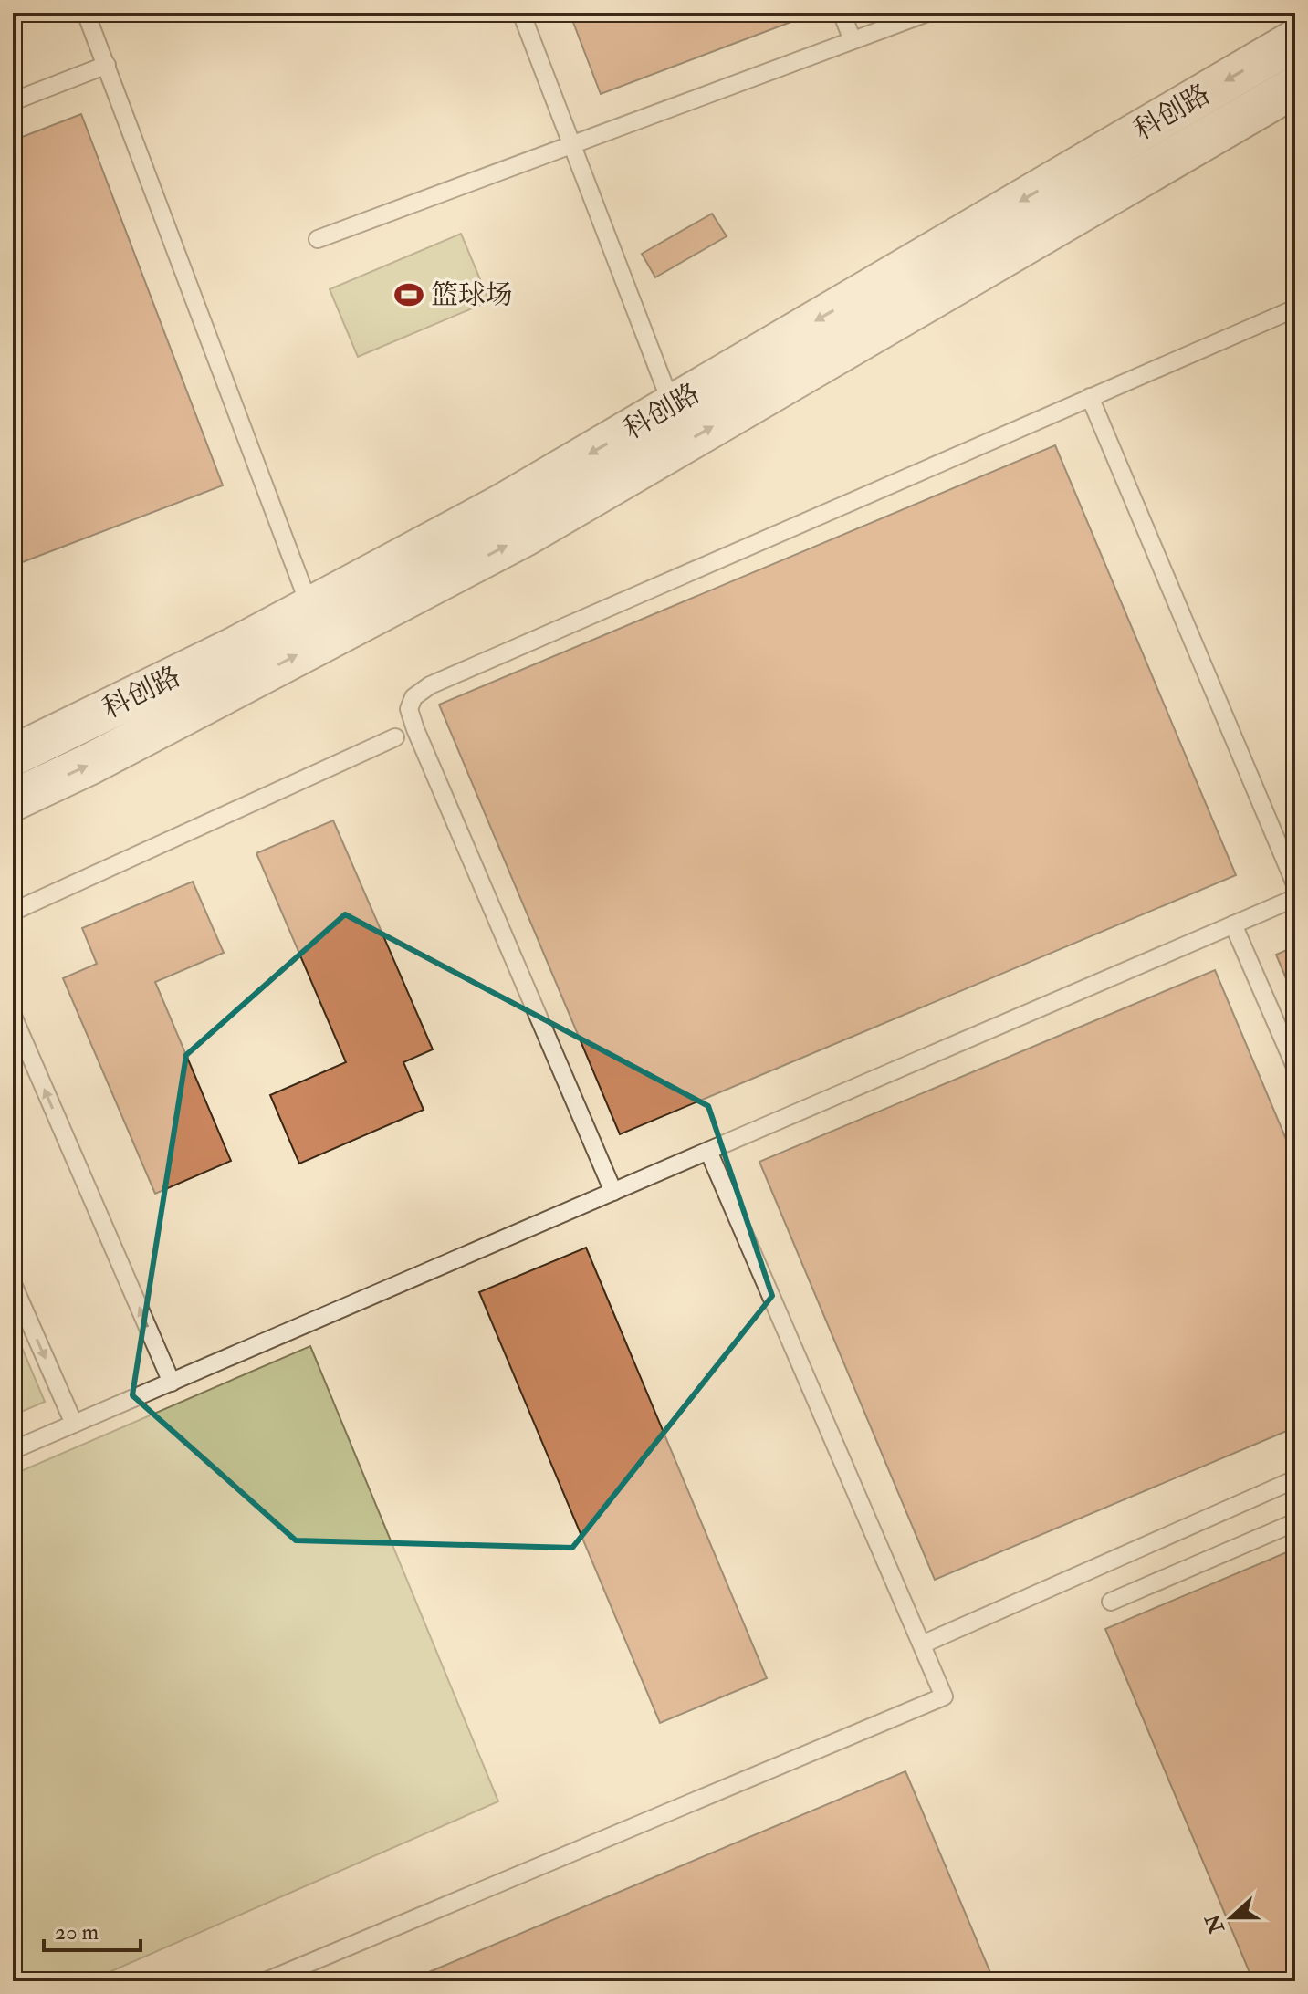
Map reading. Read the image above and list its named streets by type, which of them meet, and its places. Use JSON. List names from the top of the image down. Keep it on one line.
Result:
{"streets":{"street":["科创路"]},"places":{"sports":["篮球场"]},"scale_bar":"20 m","north":"left"}
